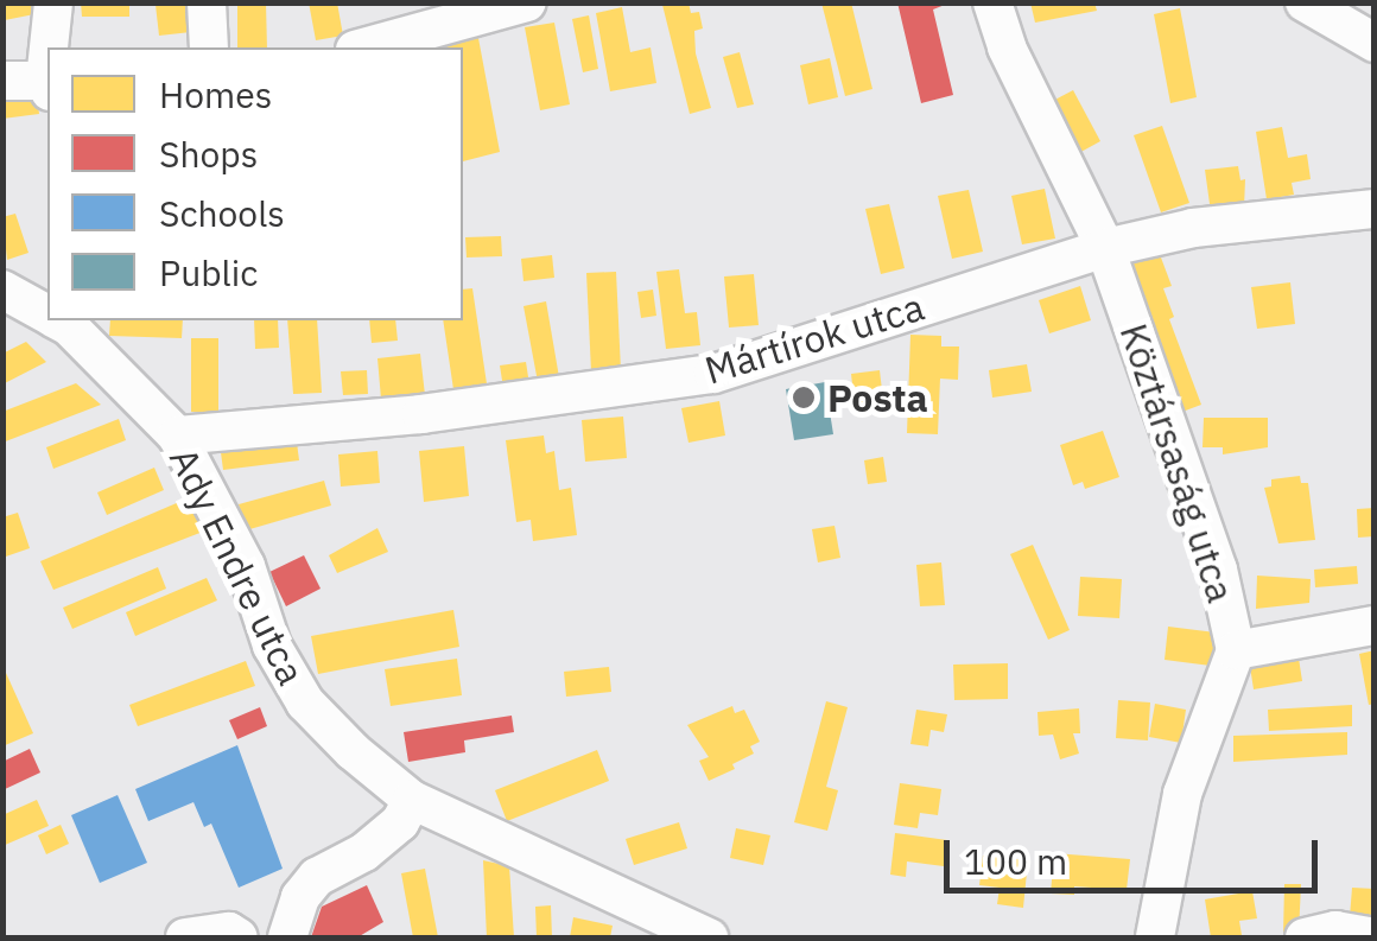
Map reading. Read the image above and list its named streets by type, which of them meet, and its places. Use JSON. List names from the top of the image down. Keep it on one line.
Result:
{"streets":{"street":["Mártírok utca","Köztársaság utca","Ady Endre utca"]},"crossings":[["Mártírok utca","Köztársaság utca"],["Mártírok utca","Ady Endre utca"]],"places":["Posta"],"legend":["Homes","Shops","Schools","Public"],"scale_bar":"100 m"}
